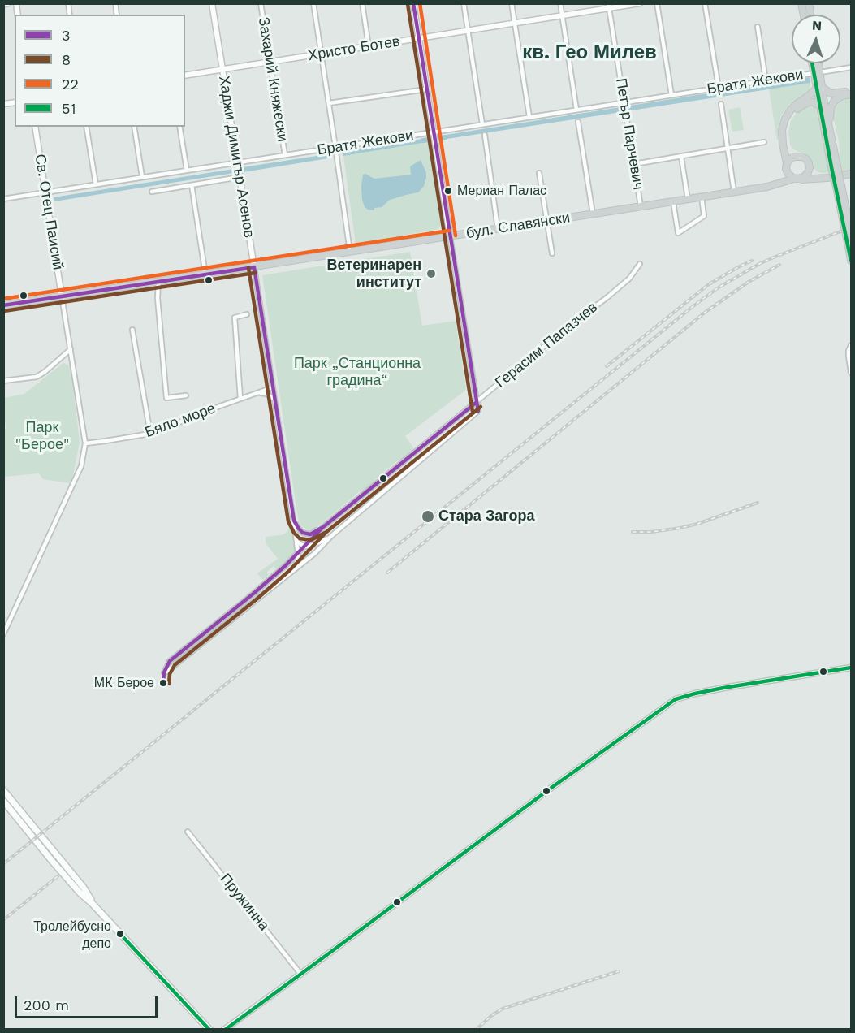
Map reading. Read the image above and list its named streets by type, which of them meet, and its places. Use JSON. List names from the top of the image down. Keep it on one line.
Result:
{"streets":{"main road":["бул. Славянски"],"street":["Христо Ботев","Захарий Княжески","Братя Жекови","Петър Парчевич","Хаджи Димитър Асенов","Св. Отец Паисий","Герасим Папазчев","Бяло море","Пружинна"]},"crossings":[["Христо Ботев","Захарий Княжески"],["Христо Ботев","Петър Парчевич"],["Христо Ботев","Хаджи Димитър Асенов"],["Захарий Княжески","Братя Жекови"],["Братя Жекови","Петър Парчевич"],["Братя Жекови","Хаджи Димитър Асенов"],["Братя Жекови","Св. Отец Паисий"],["Петър Парчевич","бул. Славянски"],["Хаджи Димитър Асенов","бул. Славянски"],["Хаджи Димитър Асенов","Герасим Папазчев"],["Хаджи Димитър Асенов","Бяло море"],["Св. Отец Паисий","бул. Славянски"],["Св. Отец Паисий","Бяло море"]],"districts":["кв. Гео Милев"],"parks":["Парк „Станционна градина“","Парк \"Берое\""],"places":["Мериан Палас","Ветеринарен институт","Стара Загора","МК Берое","Тролейбусно депо"],"lines":["transit line 3","transit line 22","transit line 8","transit line 51"],"legend":["3","8","22","51"],"scale_bar":"200 m","north":"top"}
